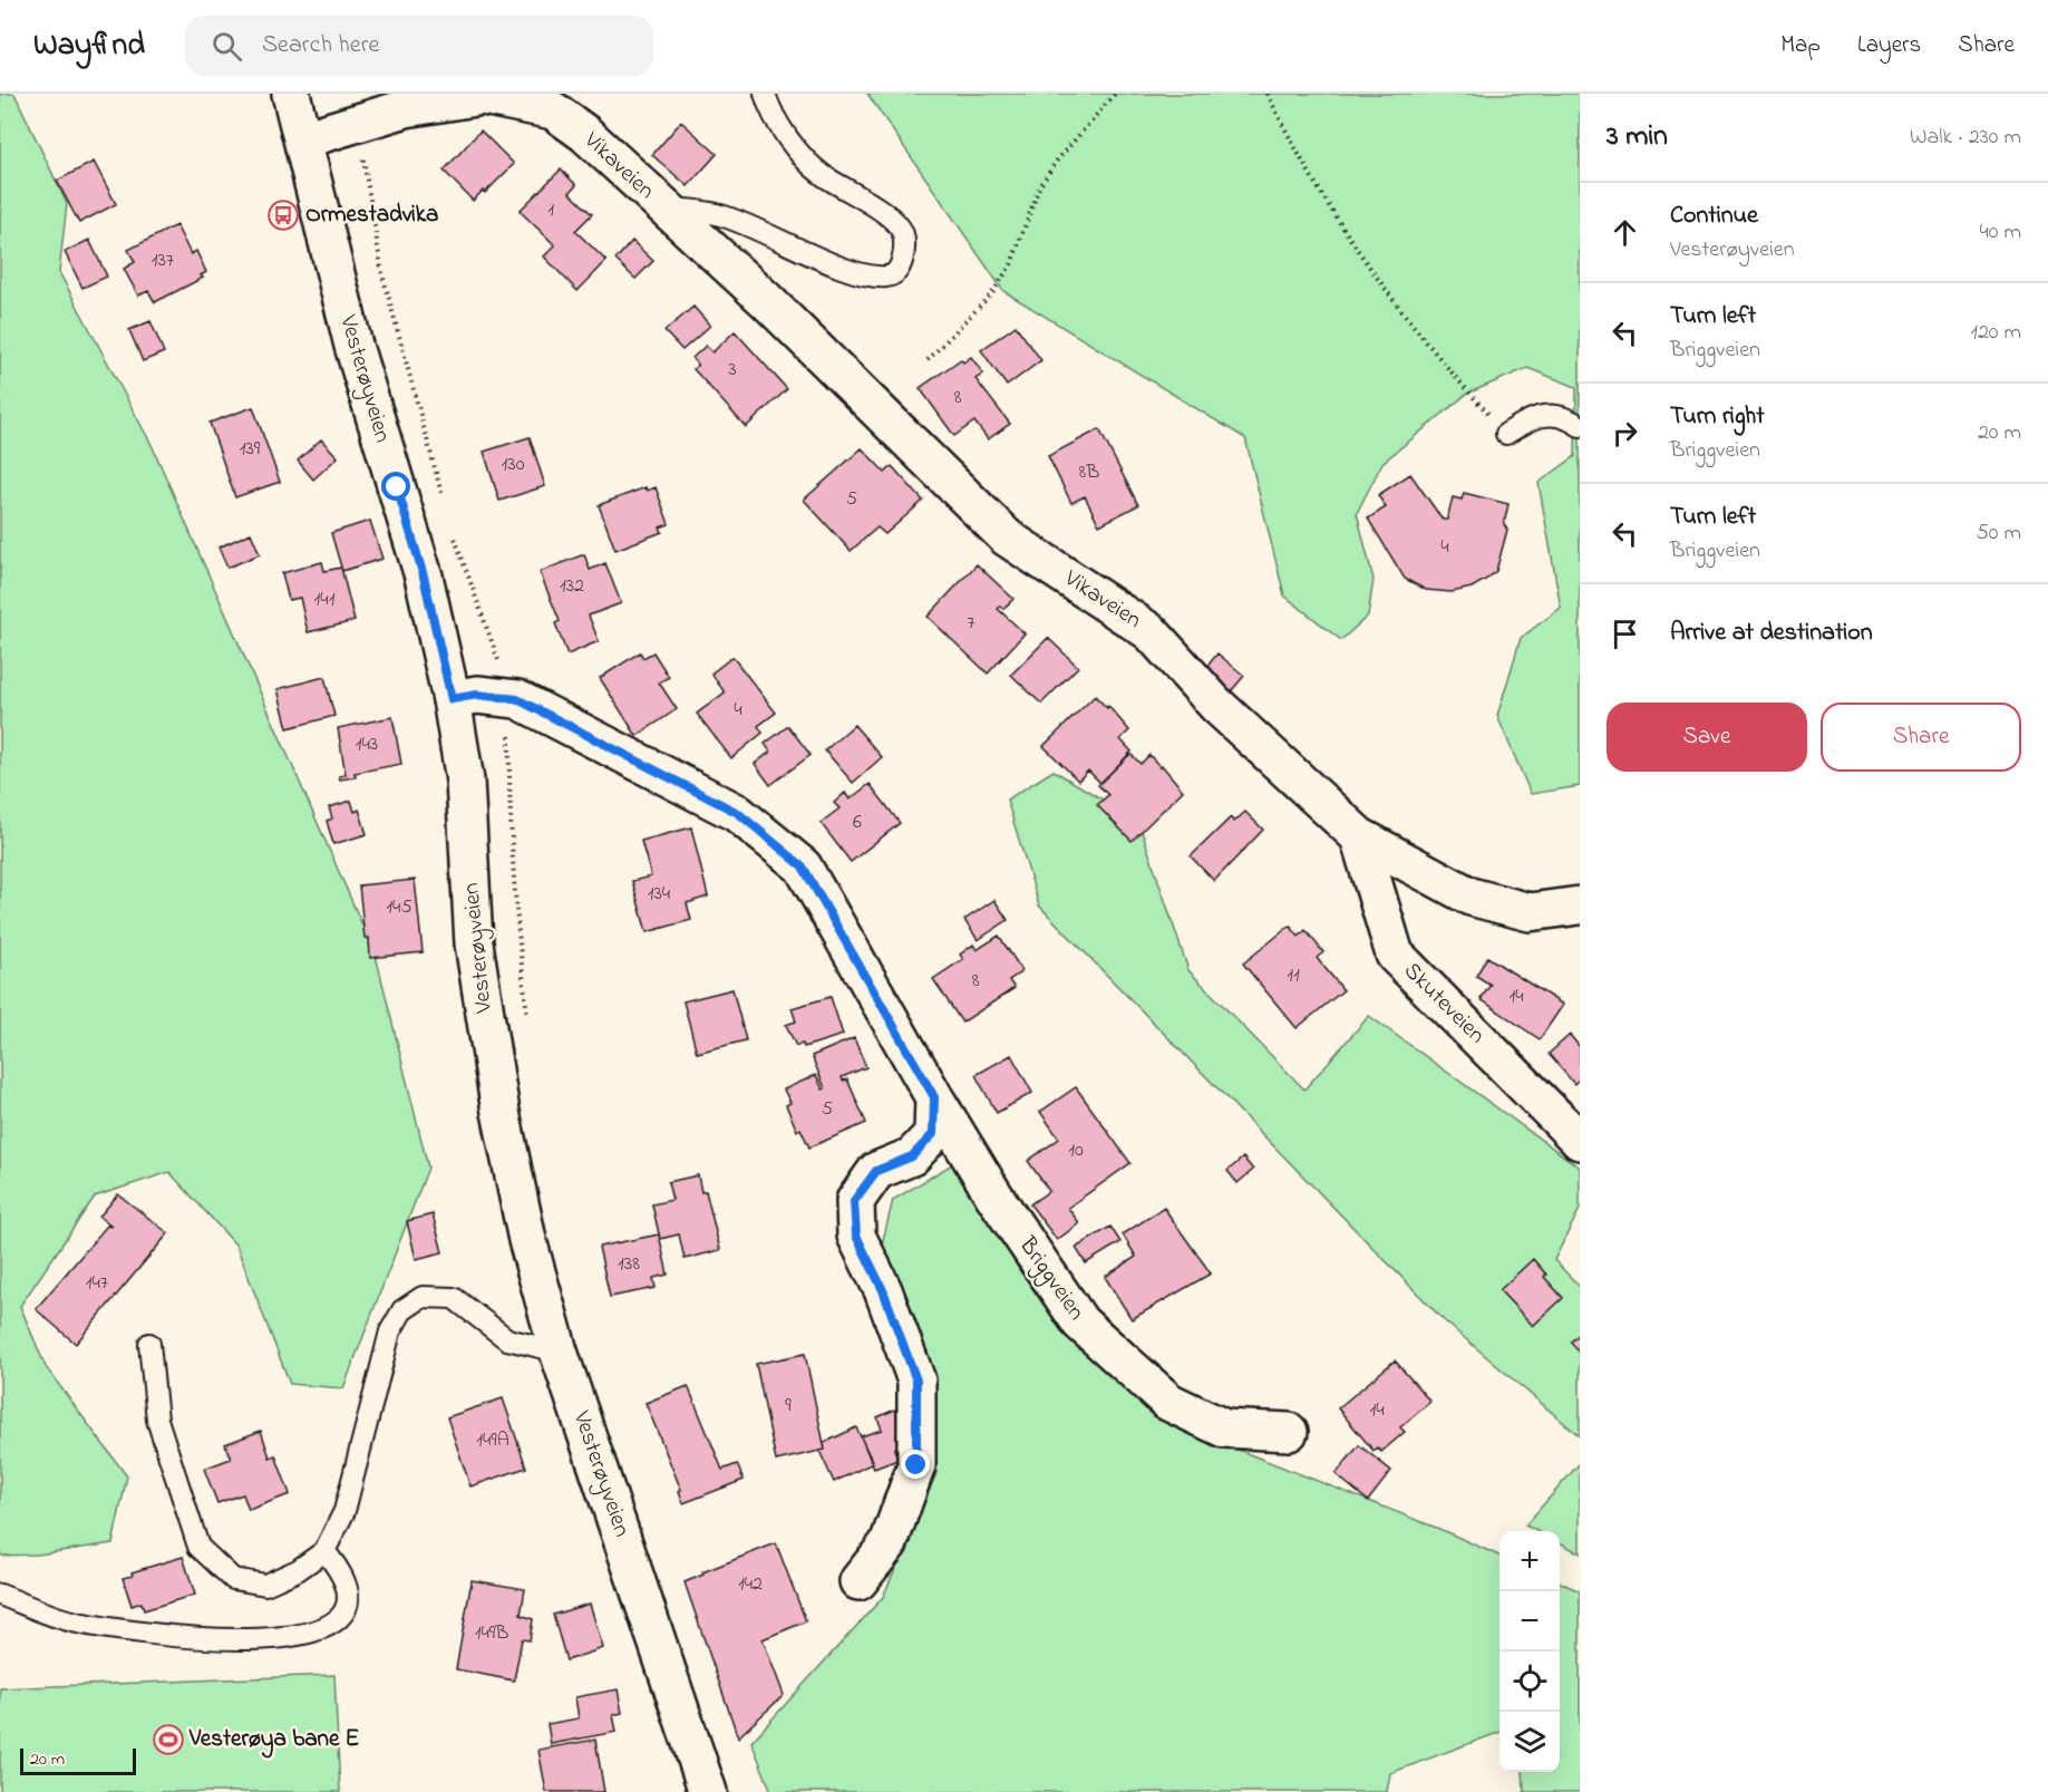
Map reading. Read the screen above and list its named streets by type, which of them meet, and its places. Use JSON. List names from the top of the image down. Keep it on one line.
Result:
{"streets":{"street":["Vikaveien","Vesterøyveien","Skuteveien","Briggveien"]},"crossings":[["Vikaveien","Vesterøyveien"],["Vikaveien","Skuteveien"],["Vesterøyveien","Briggveien"]],"places":{"bus stop":["Ormestadvika"],"sports":["Vesterøya bane E"]},"house_numbers":["1","137","3","8","139","130","8B","5","4","132","141","7","4","143","6","134","145","11","8","14","5","10","138","147","9","14","149A","142","149B"],"scale_bar":"20 m","page":{"header":"Wayfind","search":"Search here","nav":["Map","Layers","Share"],"heading":["3 min","Walk · 230 m"],"list":[["Continue","Vesterøyveien","40 m"],["Turn left","Briggveien","120 m"],["Turn right","Briggveien","20 m"],["Turn left","Briggveien","50 m"],"Arrive at destination"],"buttons":["Save","Share"],"map_buttons":["+","−"],"scale":"20 m"}}
